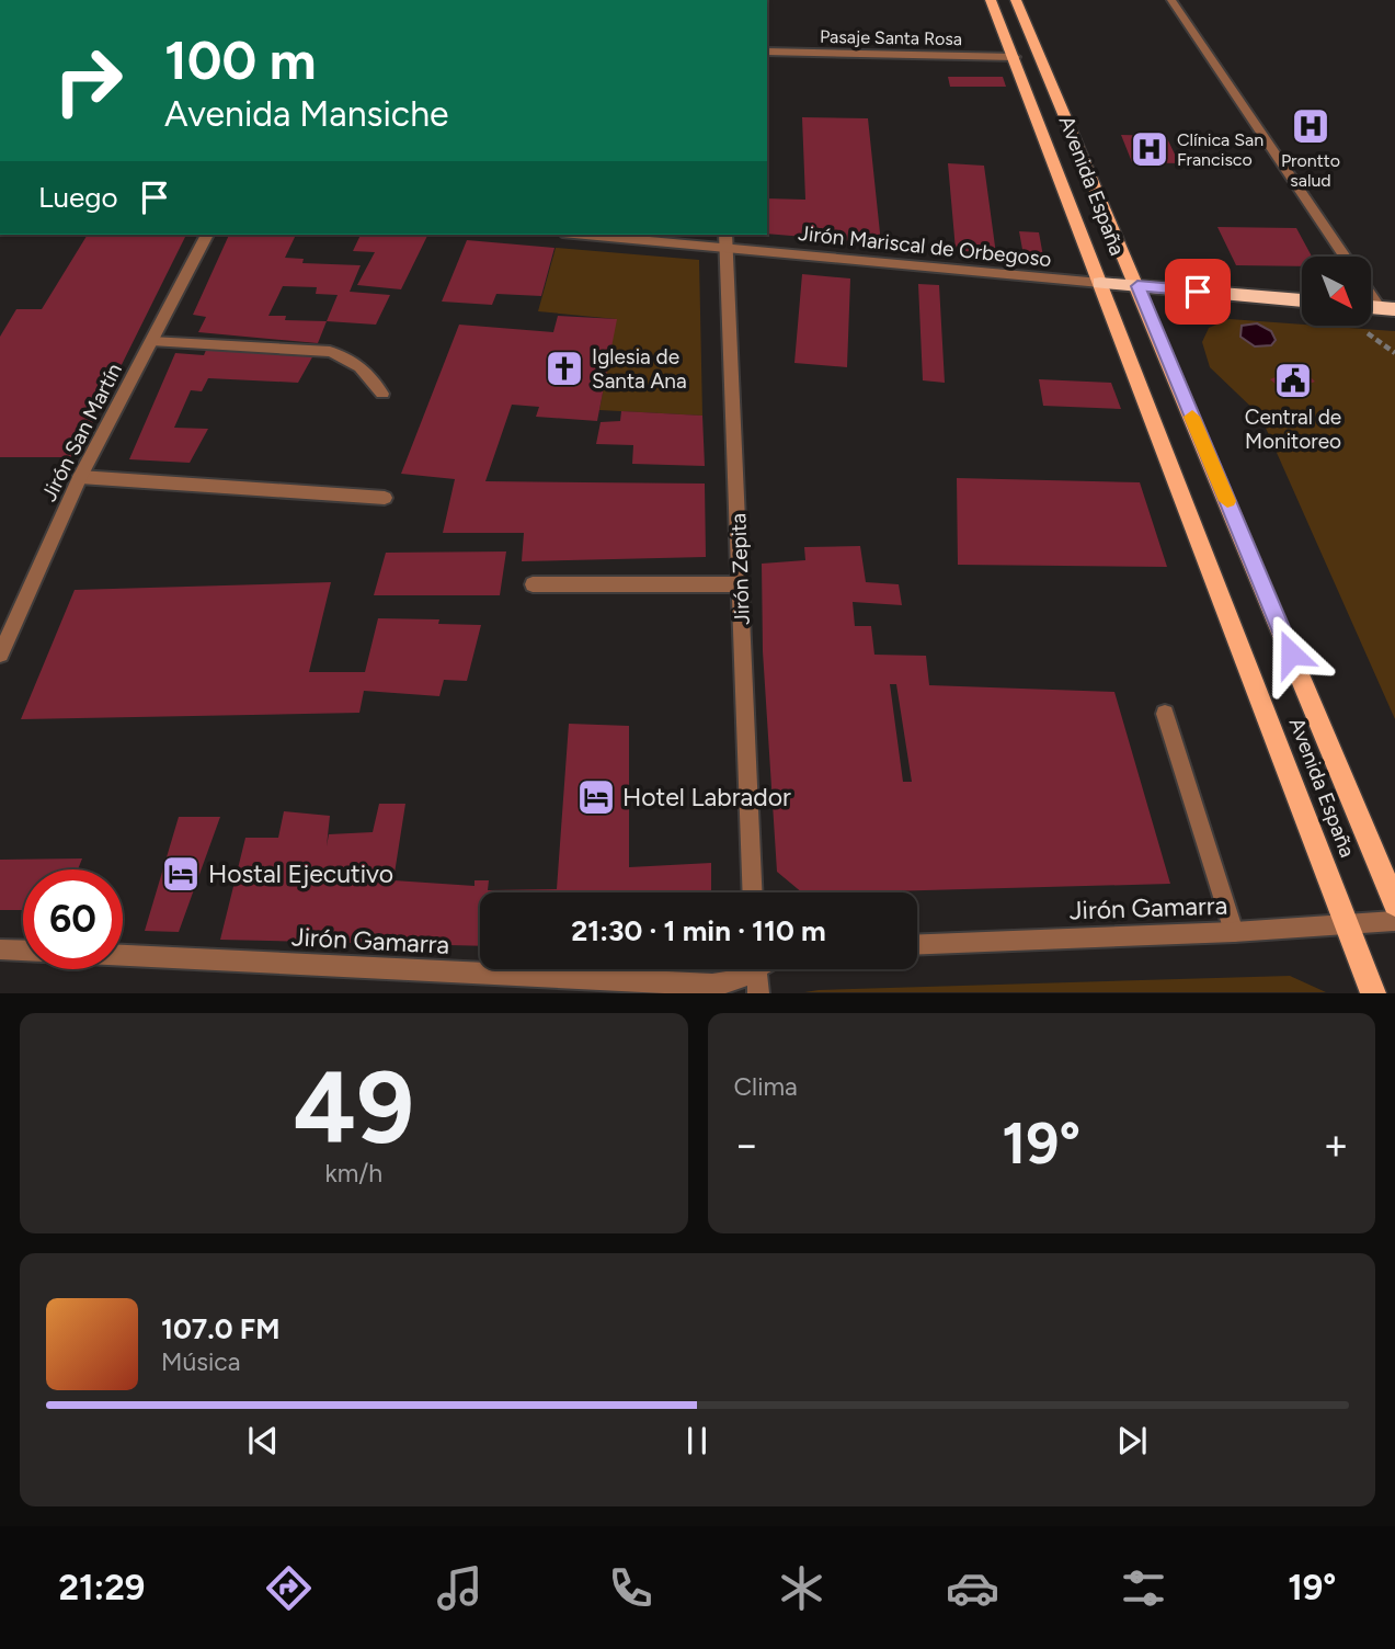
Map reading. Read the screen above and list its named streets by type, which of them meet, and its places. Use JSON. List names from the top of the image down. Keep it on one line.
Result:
{"streets":{"main road":["Avenida España"],"street":["Pasaje Santa Rosa","Jirón Mariscal de Orbegoso","Jirón San Martín","Jirón Zepita","Jirón Gamarra"]},"crossings":[["Pasaje Santa Rosa","Avenida España"],["Avenida España","Jirón Mariscal de Orbegoso"],["Avenida España","Jirón Gamarra"],["Jirón Mariscal de Orbegoso","Jirón Zepita"]],"places":{"hospital":["Prontto salud","Clínica San Francisco"],"church":["Iglesia de Santa Ana"],"public building":["Central de Monitoreo"],"hotel":["Hotel Labrador","Hostal Ejecutivo"]},"north":"bottom right","page":{"turn":["100 m","Avenida Mansiche"],"then":"Luego","limit":"60","trip":"21:30 · 1 min · 110 m","tile":[["49","km/h"],"Clima"],"heat":["−","19°","+"],"song":["107.0 FM","Música"],"tabs":["21:29","19°"]}}
